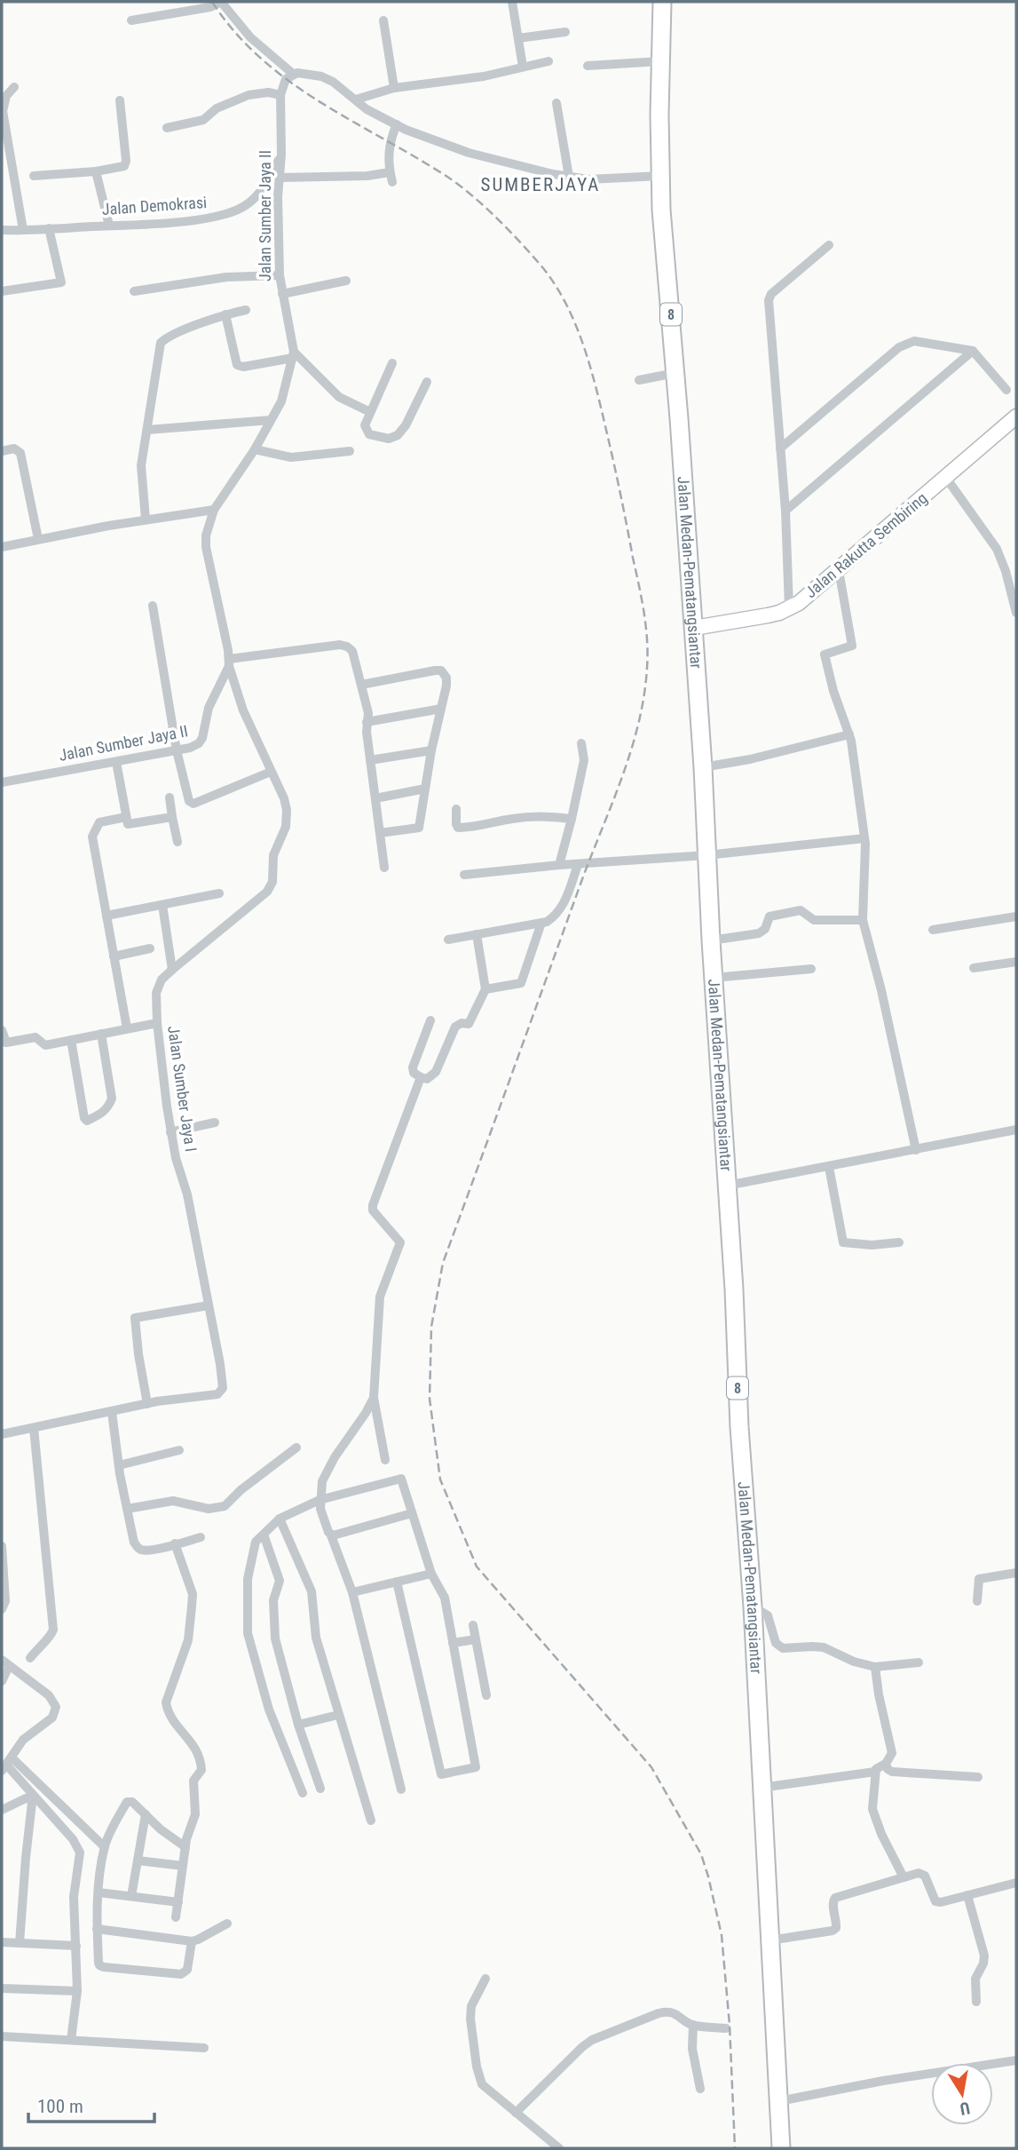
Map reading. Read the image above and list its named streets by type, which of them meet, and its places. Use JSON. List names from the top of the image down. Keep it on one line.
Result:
{"streets":{"highway":["8","Jalan Medan-Pematangsiantar"],"main road":["Jalan Rakutta Sembiring"],"street":["Jalan Demokrasi","Jalan Sumber Jaya II","Jalan Sumber Jaya I"]},"crossings":[["Jalan Demokrasi","Jalan Sumber Jaya II"],["Jalan Sumber Jaya II","Jalan Sumber Jaya I"],["Jalan Rakutta Sembiring","Jalan Medan-Pematangsiantar"]],"districts":["SUMBERJAYA"],"scale_bar":"100 m","north":"bottom"}
